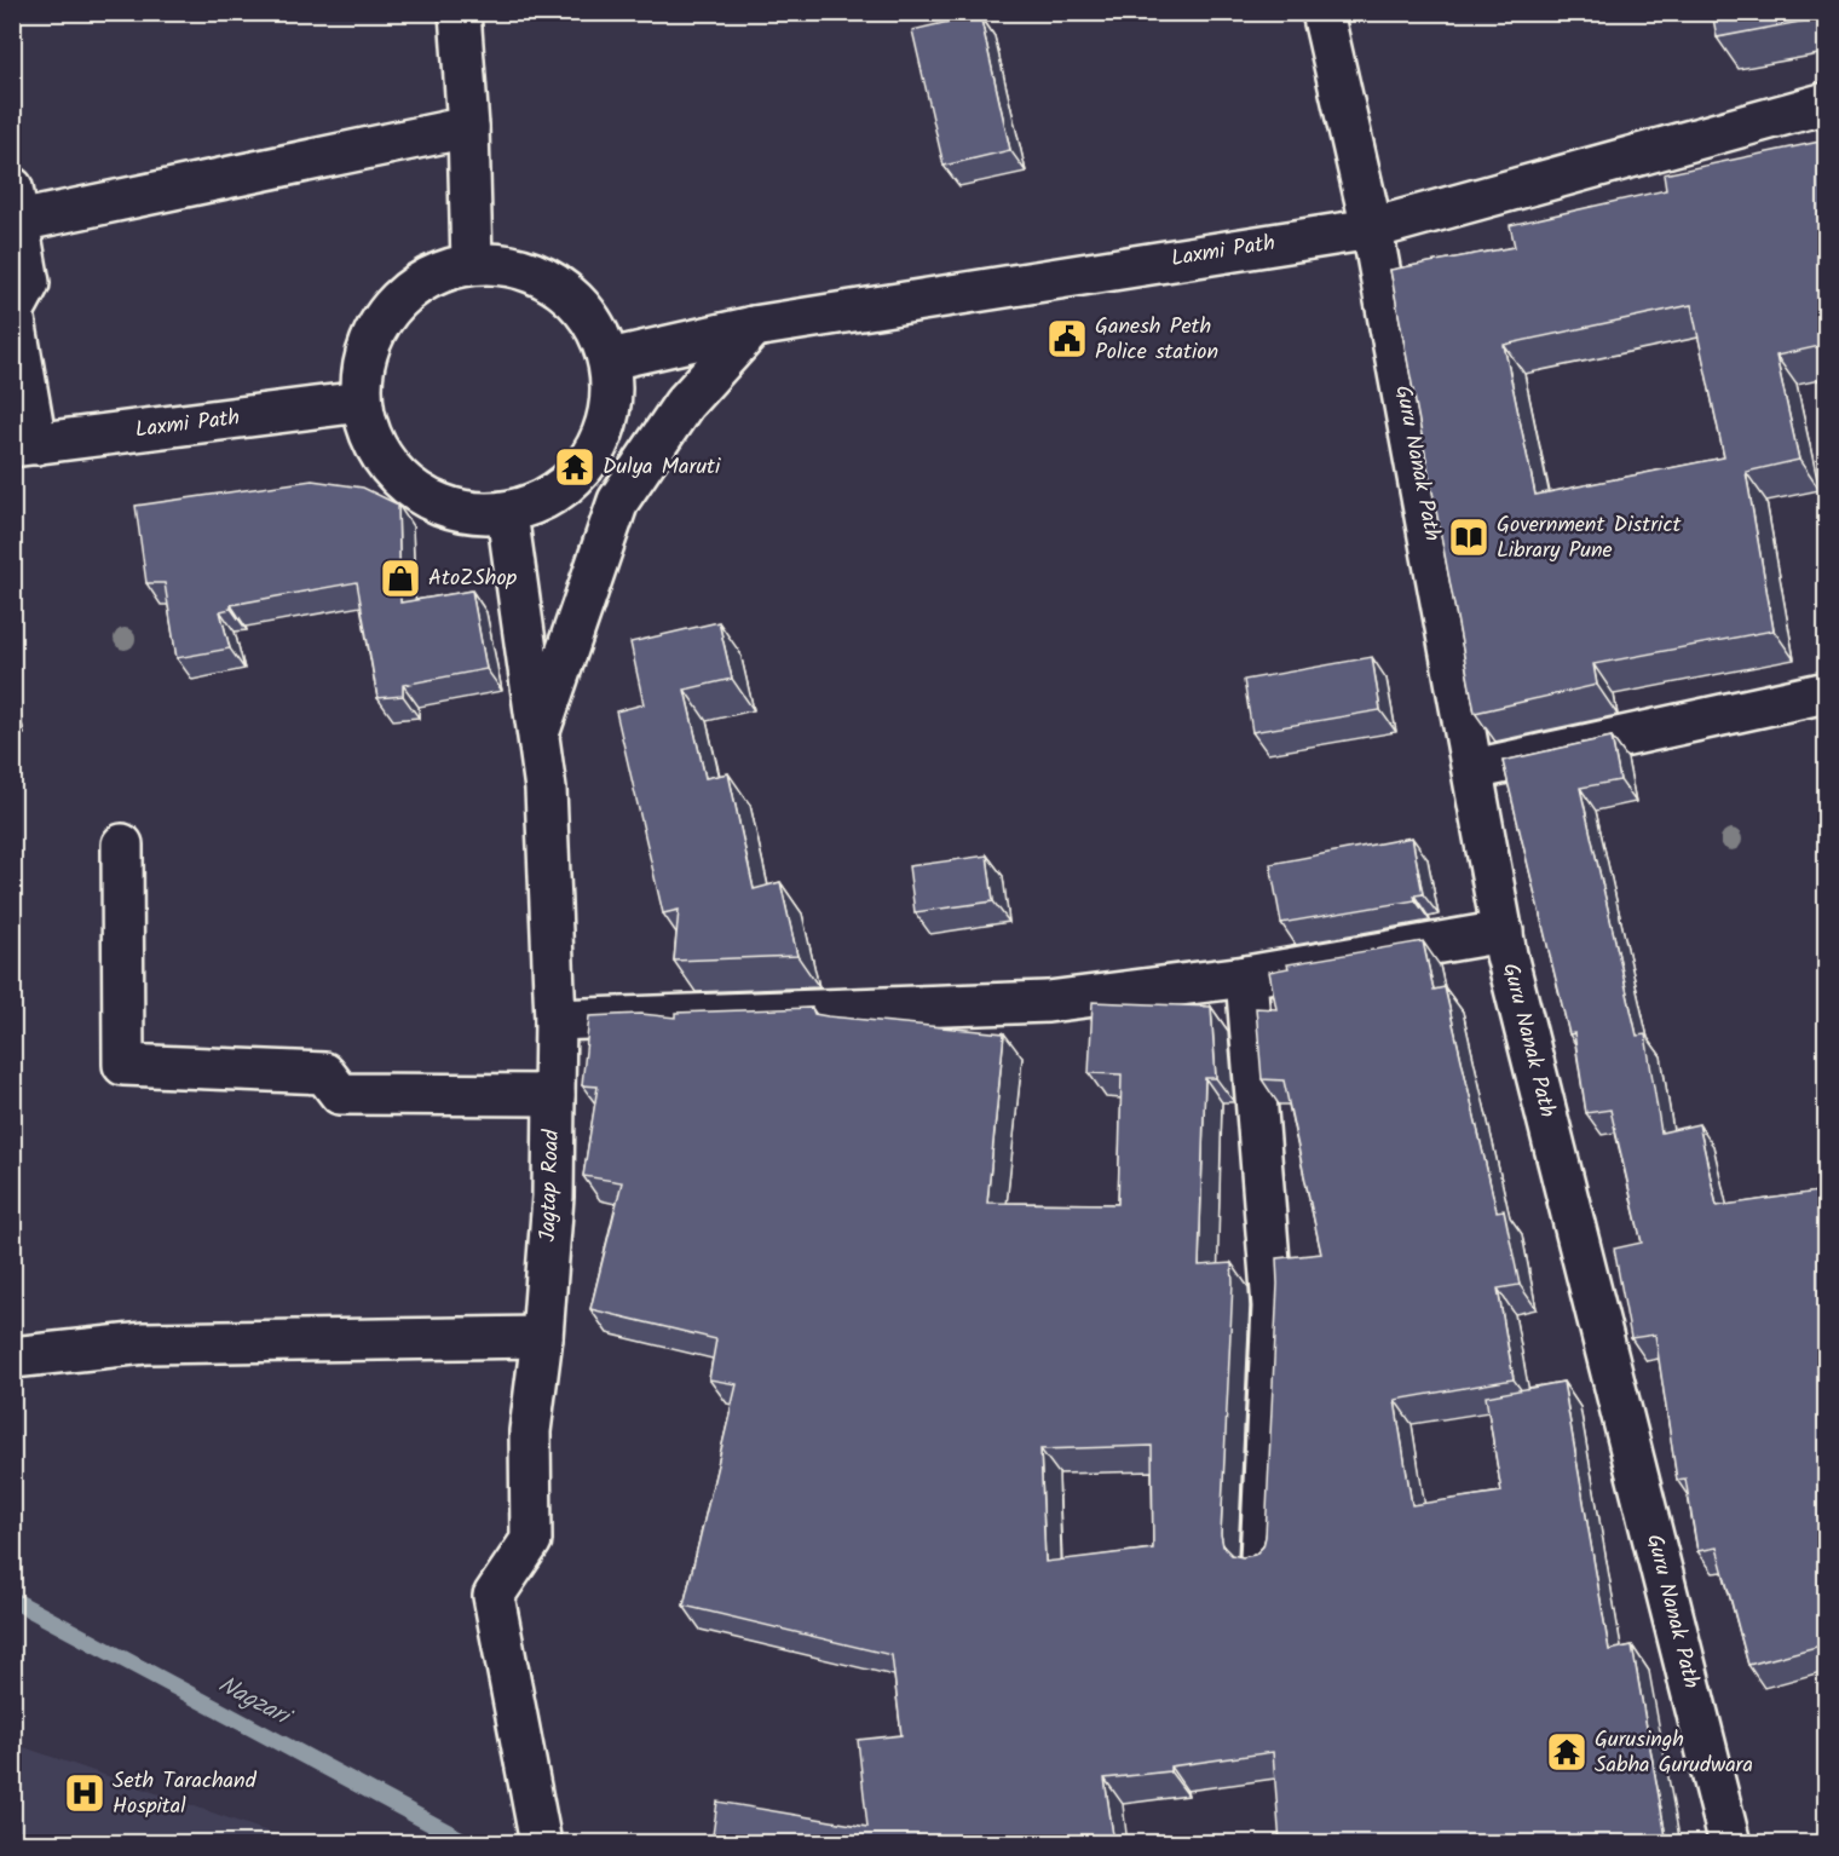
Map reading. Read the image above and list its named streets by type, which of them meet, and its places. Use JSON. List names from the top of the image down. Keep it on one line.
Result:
{"streets":{"street":["Laxmi Path","Guru Nanak Path","Jagtap Road"]},"crossings":[["Laxmi Path","Guru Nanak Path"],["Laxmi Path","Jagtap Road"]],"water":["Nagzari"],"places":{"public building":["Ganesh Peth Police station"],"temple":["Dulya Maruti","Gurusingh Sabha Gurudwara"],"library":["Government District Library Pune"],"shop":["AtoZShop"],"hospital":["Seth Tarachand Hospital"]}}
